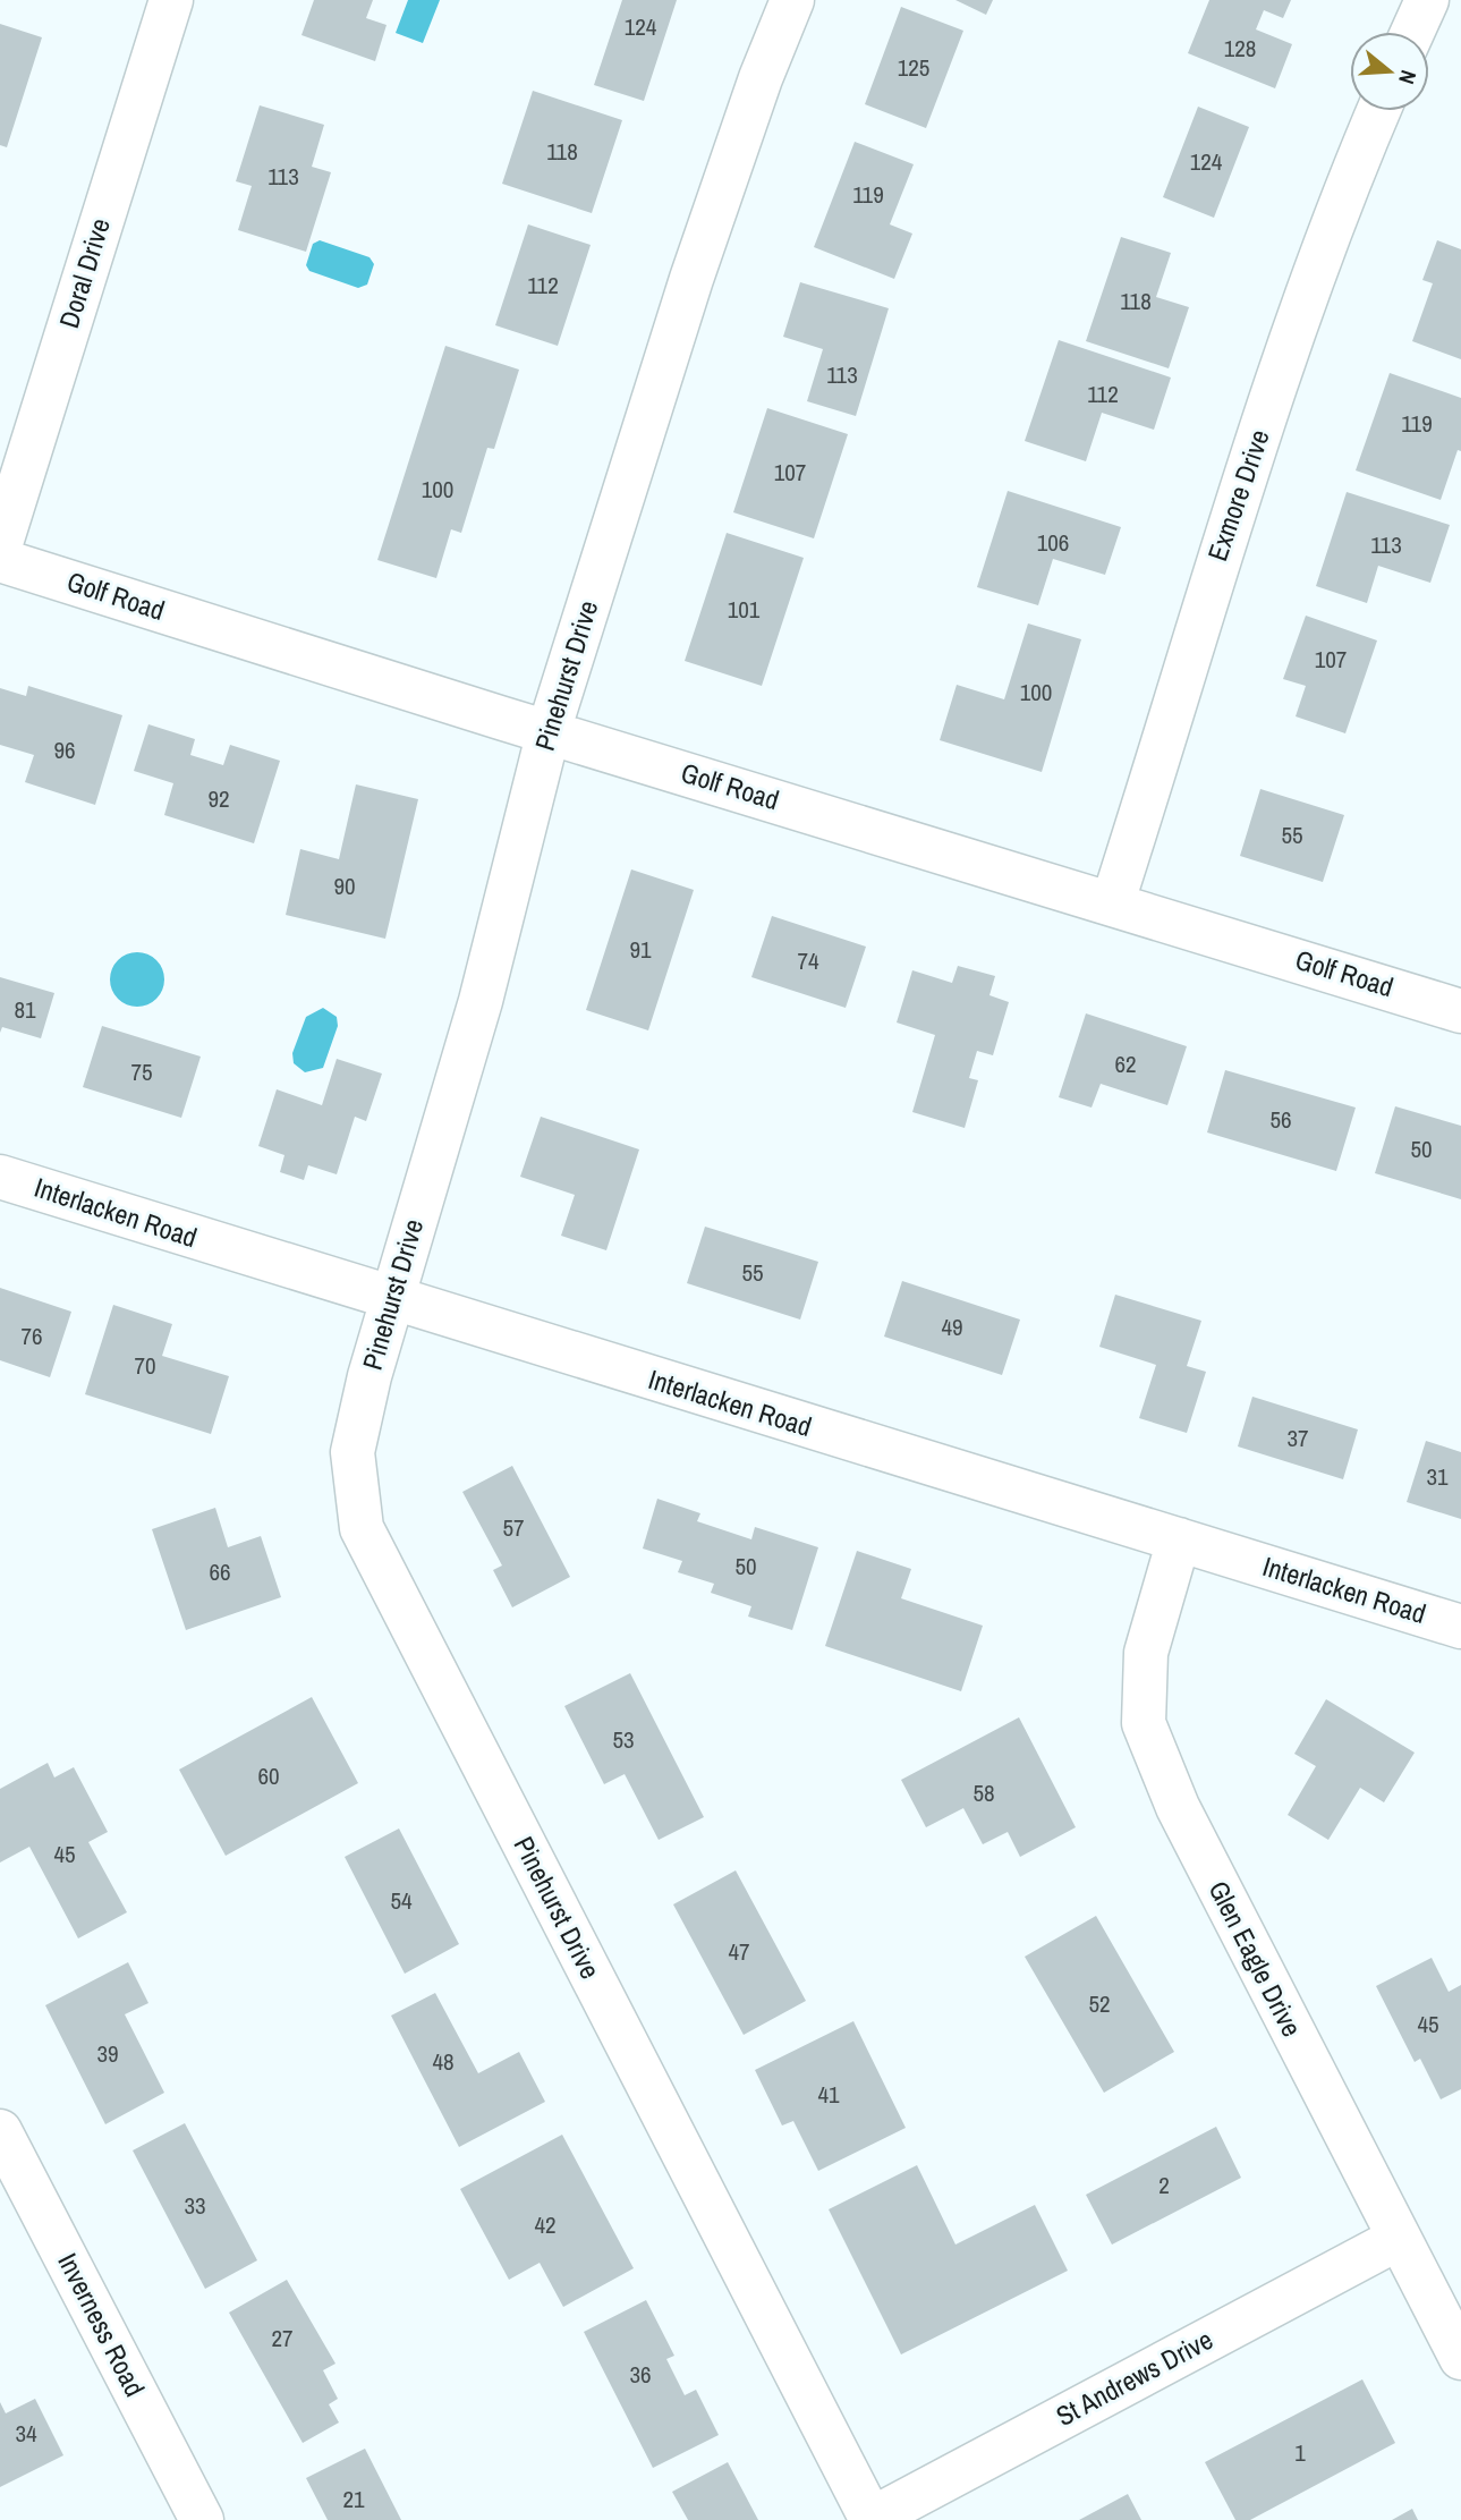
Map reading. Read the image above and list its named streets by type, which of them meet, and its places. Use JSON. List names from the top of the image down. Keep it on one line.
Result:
{"streets":{"street":["Doral Drive","Exmore Drive","Golf Road","Pinehurst Drive","Interlacken Road","Glen Eagle Drive","Inverness Road","St Andrews Drive"]},"crossings":[["Exmore Drive","Golf Road"],["Golf Road","Pinehurst Drive"],["Pinehurst Drive","Interlacken Road"],["Pinehurst Drive","St Andrews Drive"],["Interlacken Road","Glen Eagle Drive"],["Glen Eagle Drive","St Andrews Drive"]],"house_numbers":["124","128","125","118","124","113","119","112","118","113","112","119","107","100","106","113","101","107","100","96","92","55","90","91","74","81","62","75","56","50","55","49","76","70","37","31","57","50","66","53","60","58","45","54","47","52","45","39","48","41","2","33","42","27","36","34","1","21"],"north":"right"}
